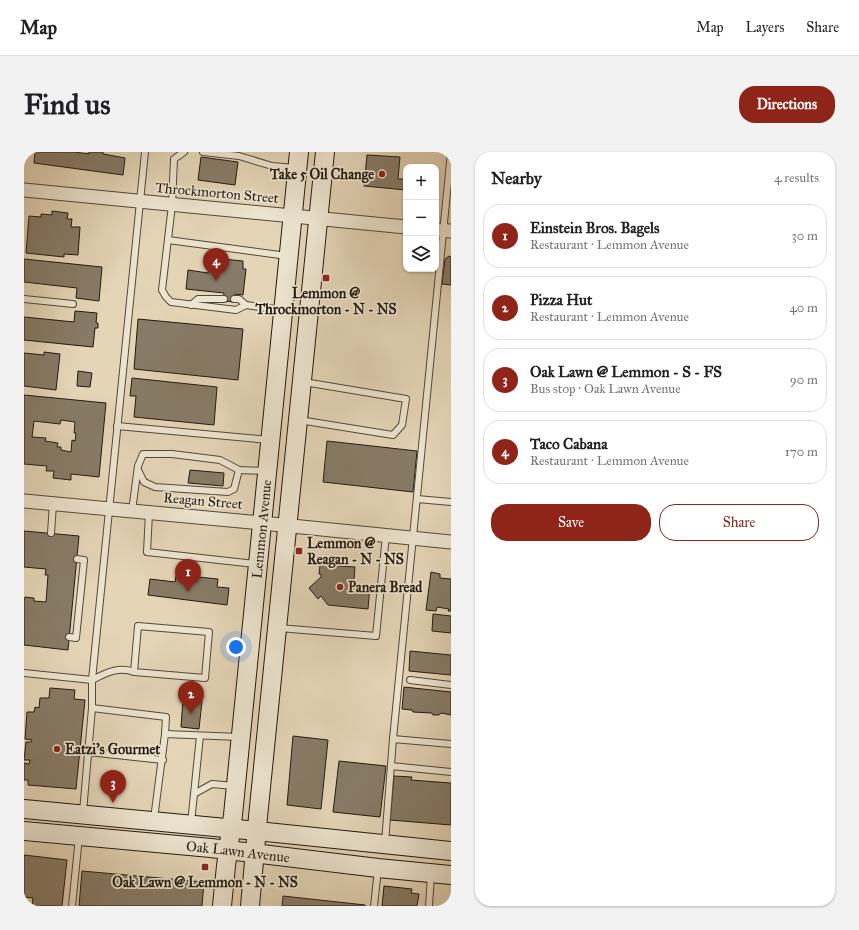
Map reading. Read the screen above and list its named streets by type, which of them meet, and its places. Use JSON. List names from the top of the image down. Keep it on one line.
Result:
{"streets":{"main road":["Lemmon Avenue","Oak Lawn Avenue"],"street":["Throckmorton Street","Reagan Street"]},"crossings":[["Throckmorton Street","Lemmon Avenue"],["Reagan Street","Lemmon Avenue"],["Lemmon Avenue","Oak Lawn Avenue"]],"places":{"other":["Take 5 Oil Change","Panera Bread","Eatzi's Gourmet"],"transit":["Lemmon @ Throckmorton - N - NS","Lemmon @ Reagan - N - NS","Oak Lawn @ Lemmon - N - NS"]},"page":{"header":"Map","nav":["Map","Layers","Share"],"buttons":["Directions",["Save","Share"]],"title":"Find us","heading":["Nearby","4 results"],"map_buttons":["+","−"],"list":[{"mark":"1","name":"Einstein Bros. Bagels","note":"Restaurant · Lemmon Avenue","value":"30 m"},{"mark":"2","name":"Pizza Hut","note":"Restaurant · Lemmon Avenue","value":"40 m"},{"mark":"3","name":"Oak Lawn @ Lemmon - S - FS","note":"Bus stop · Oak Lawn Avenue","value":"90 m"},{"mark":"4","name":"Taco Cabana","note":"Restaurant · Lemmon Avenue","value":"170 m"}],"pins":["4","1","2","3"]}}
